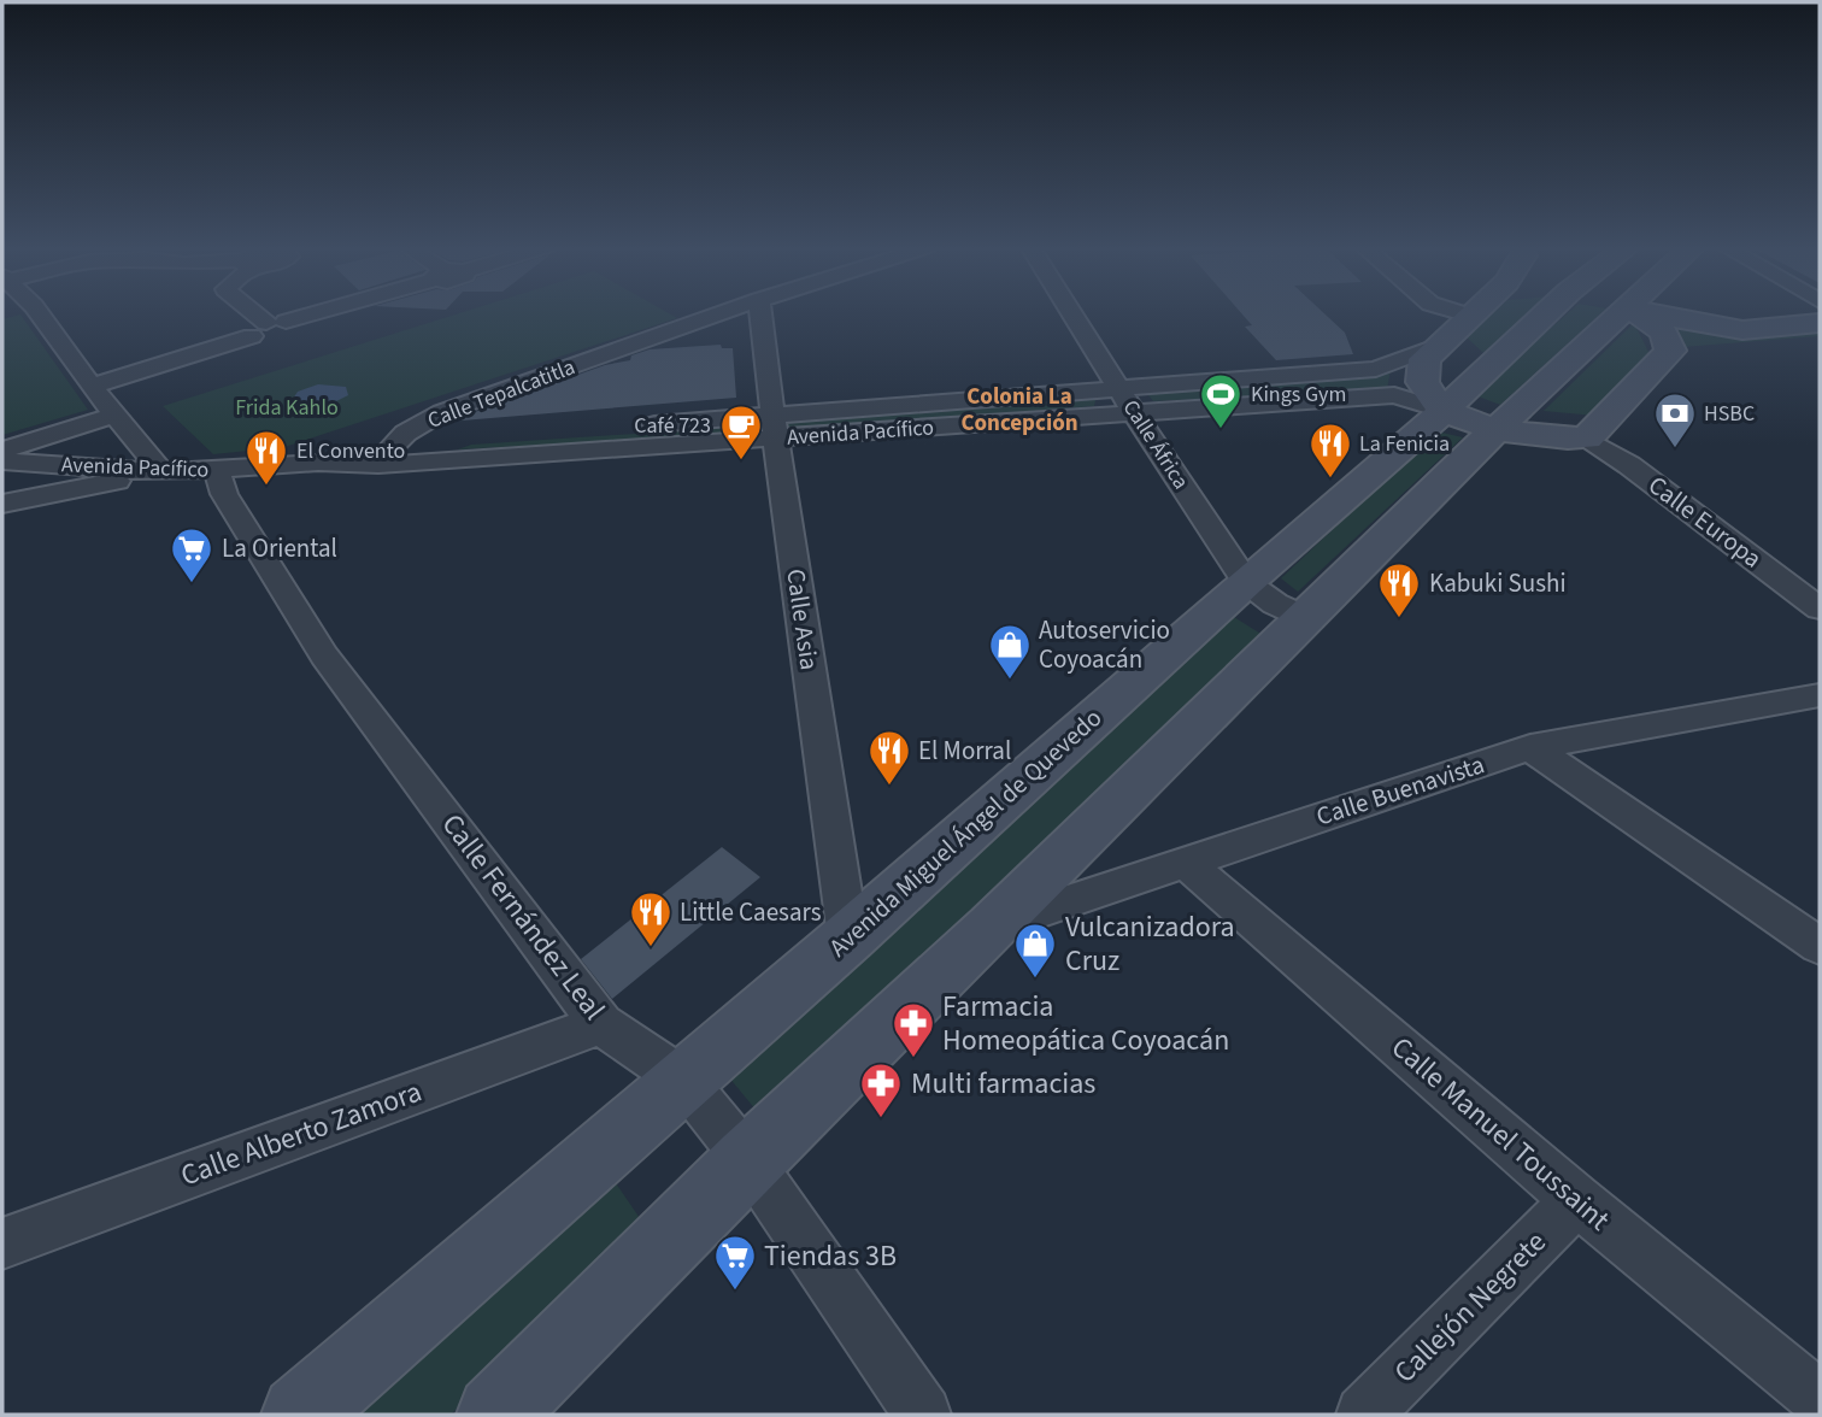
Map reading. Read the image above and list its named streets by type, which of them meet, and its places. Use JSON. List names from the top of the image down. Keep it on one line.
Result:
{"streets":{"main road":["Avenida Pacífico","Avenida Miguel Ángel de Quevedo"],"street":["Calle Tepalcatitla","Calle África","Calle Europa","Calle Asia","Calle Buenavista","Calle Fernández Leal","Calle Alberto Zamora","Calle Manuel Toussaint","Callejón Negrete"]},"crossings":[["Calle Tepalcatitla","Avenida Pacífico"],["Avenida Pacífico","Calle África"],["Avenida Pacífico","Calle Asia"],["Avenida Pacífico","Avenida Miguel Ángel de Quevedo"],["Avenida Pacífico","Calle Fernández Leal"],["Calle África","Avenida Miguel Ángel de Quevedo"],["Calle Asia","Avenida Miguel Ángel de Quevedo"],["Calle Buenavista","Calle Manuel Toussaint"],["Avenida Miguel Ángel de Quevedo","Calle Fernández Leal"],["Calle Fernández Leal","Calle Alberto Zamora"],["Calle Manuel Toussaint","Callejón Negrete"]],"districts":["Colonia La Concepción"],"parks":["Frida Kahlo"],"places":{"sports":["Kings Gym"],"bank":["HSBC"],"cafe":["Café 723"],"restaurant":["La Fenicia","El Convento","Kabuki Sushi","El Morral","Little Caesars"],"supermarket":["La Oriental","Tiendas 3B"],"shop":["Autoservicio Coyoacán","Vulcanizadora Cruz"],"pharmacy":["Farmacia Homeopática Coyoacán","Multi farmacias"]}}
